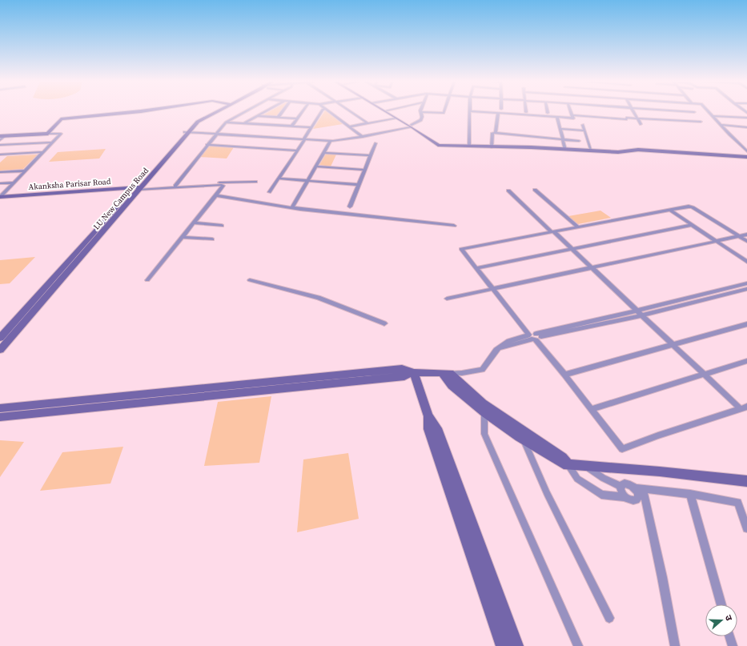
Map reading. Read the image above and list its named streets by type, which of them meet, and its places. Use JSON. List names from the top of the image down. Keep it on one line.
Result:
{"streets":{"street":["Akanksha Parisar Road","LU New Campus Road"]},"crossings":[["Akanksha Parisar Road","LU New Campus Road"]],"north":"right"}
